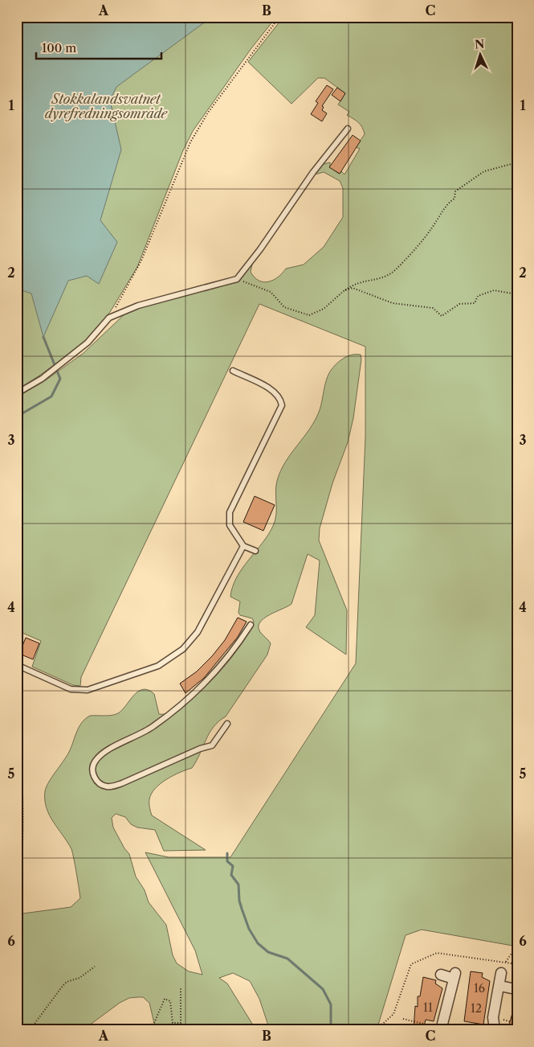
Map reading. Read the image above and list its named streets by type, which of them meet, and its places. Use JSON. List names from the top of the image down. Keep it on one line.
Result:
{"parks":["Stokkalandsvatnet dyrefredningsområde"],"house_numbers":["16","11","12"],"scale_bar":"100 m","north":"top","grid":{"columns":["A","B","C"],"rows":["1","2","3","4","5","6"]}}
